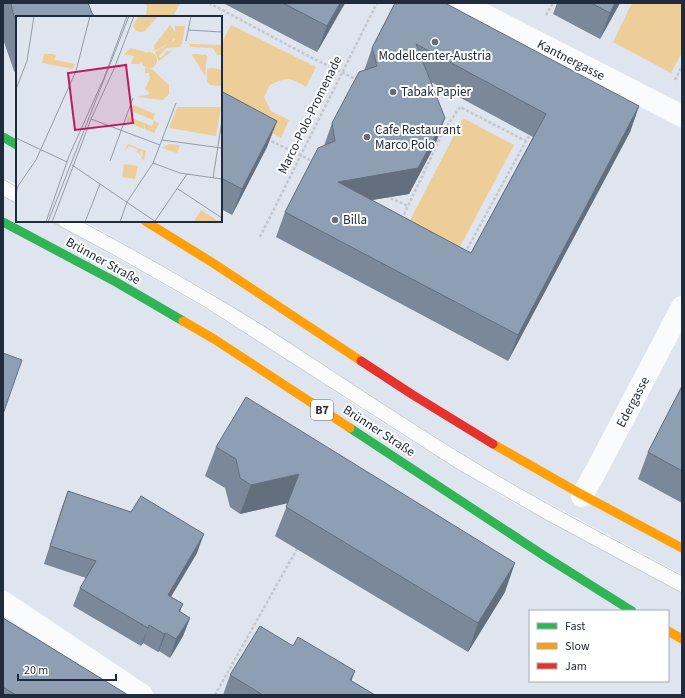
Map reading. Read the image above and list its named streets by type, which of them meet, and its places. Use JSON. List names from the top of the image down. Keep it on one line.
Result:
{"streets":{"main road":["Brünner Straße","B7"],"street":["Kantnergasse","Edergasse"],"path":["Marco-Polo-Promenade"]},"places":["Modellcenter-Austria","Tabak Papier","Cafe Restaurant Marco Polo","Billa"],"legend":["Fast","Slow","Jam"],"scale_bar":"20 m"}
